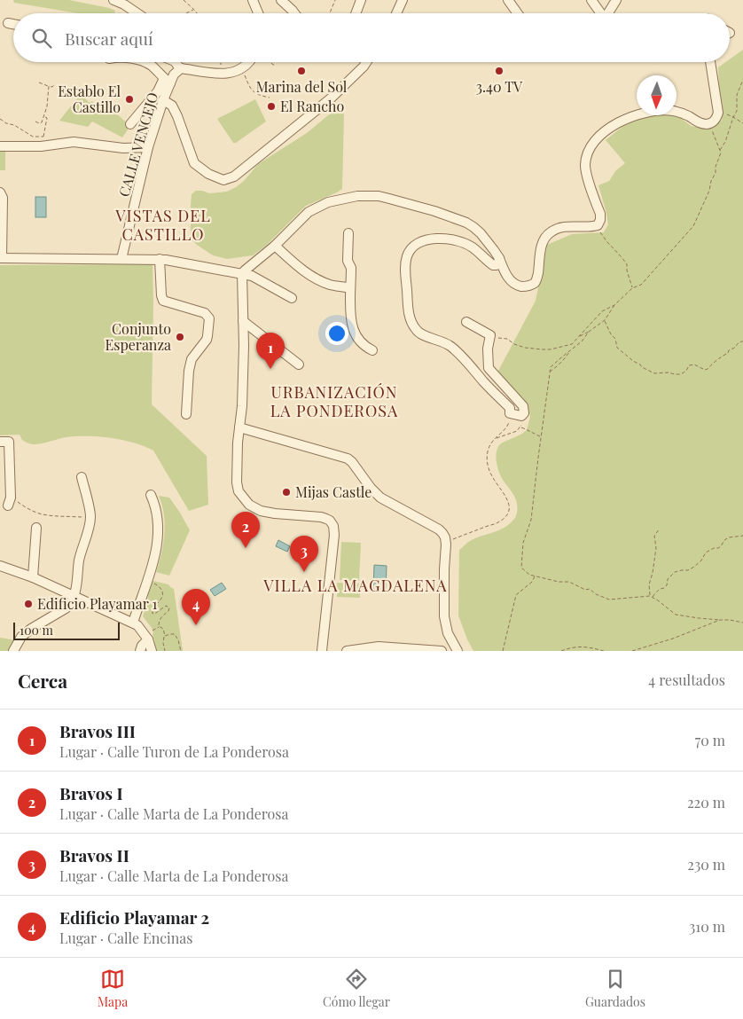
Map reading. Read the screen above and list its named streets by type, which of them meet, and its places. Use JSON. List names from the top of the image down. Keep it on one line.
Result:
{"streets":{"street":["CALLE VENCEJO"]},"districts":["VISTAS DEL CASTILLO","URBANIZACIÓN LA PONDEROSA","VILLA LA MAGDALENA"],"places":["Marina del Sol","3.40 TV","Establo El Castillo","El Rancho","Conjunto Esperanza","Mijas Castle","Edificio Playamar 1"],"scale_bar":"100 m","north":"bottom","page":{"search":"Buscar aquí","pins":["1","2","3","4"],"scale":"100 m","heading":["Cerca","4 resultados"],"list":[{"mark":"1","name":"Bravos III","note":"Lugar · Calle Turon de La Ponderosa","value":"70 m"},{"mark":"2","name":"Bravos I","note":"Lugar · Calle Marta de La Ponderosa","value":"220 m"},{"mark":"3","name":"Bravos II","note":"Lugar · Calle Marta de La Ponderosa","value":"230 m"},{"mark":"4","name":"Edificio Playamar 2","note":"Lugar · Calle Encinas","value":"310 m"}],"nav":["Mapa","Cómo llegar","Guardados"]}}
